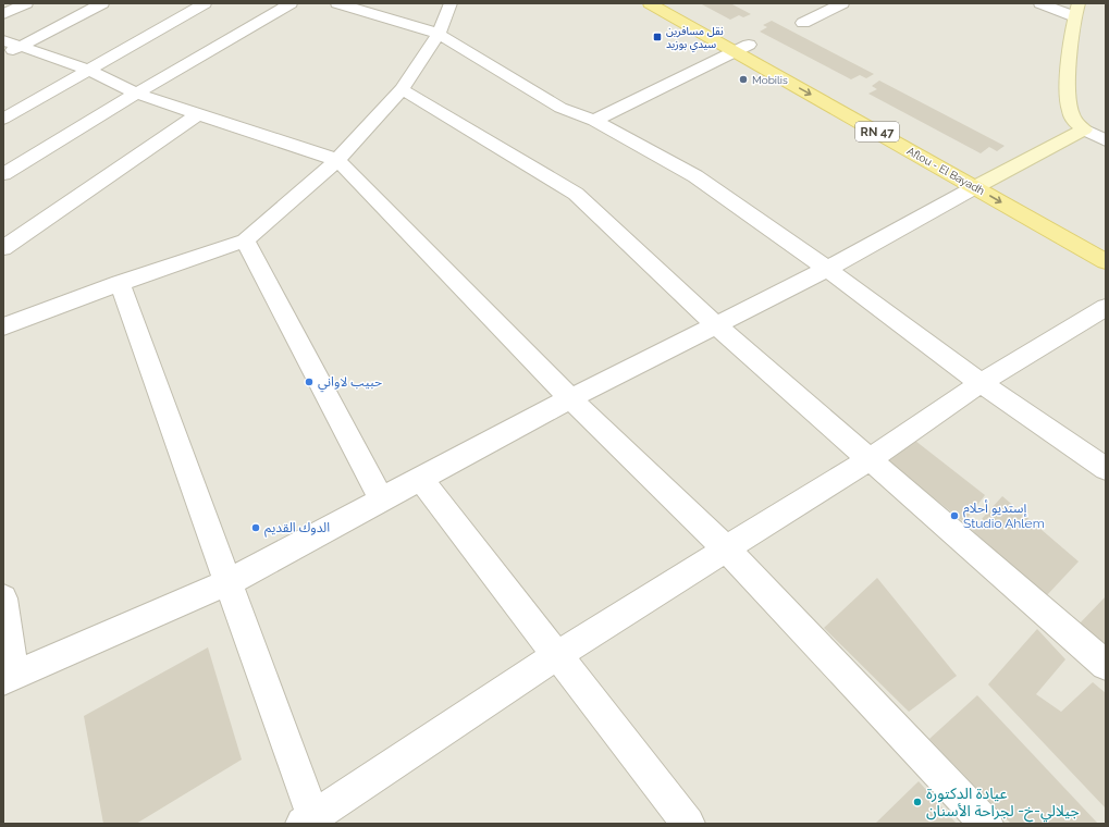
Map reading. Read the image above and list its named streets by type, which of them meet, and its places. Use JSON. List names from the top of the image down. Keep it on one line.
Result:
{"streets":{"main road":["RN 47","Aflou - El Bayadh"]},"places":{"transit":["نقل مسافرين سيدي بوزيد"],"other":["Mobilis","حبيب لاواني","إستديو أحلام Studio Ahlem","الدوك القديم","عيادة الدكتورة جيلالي-خ- لجراحة الأسنان"]}}
